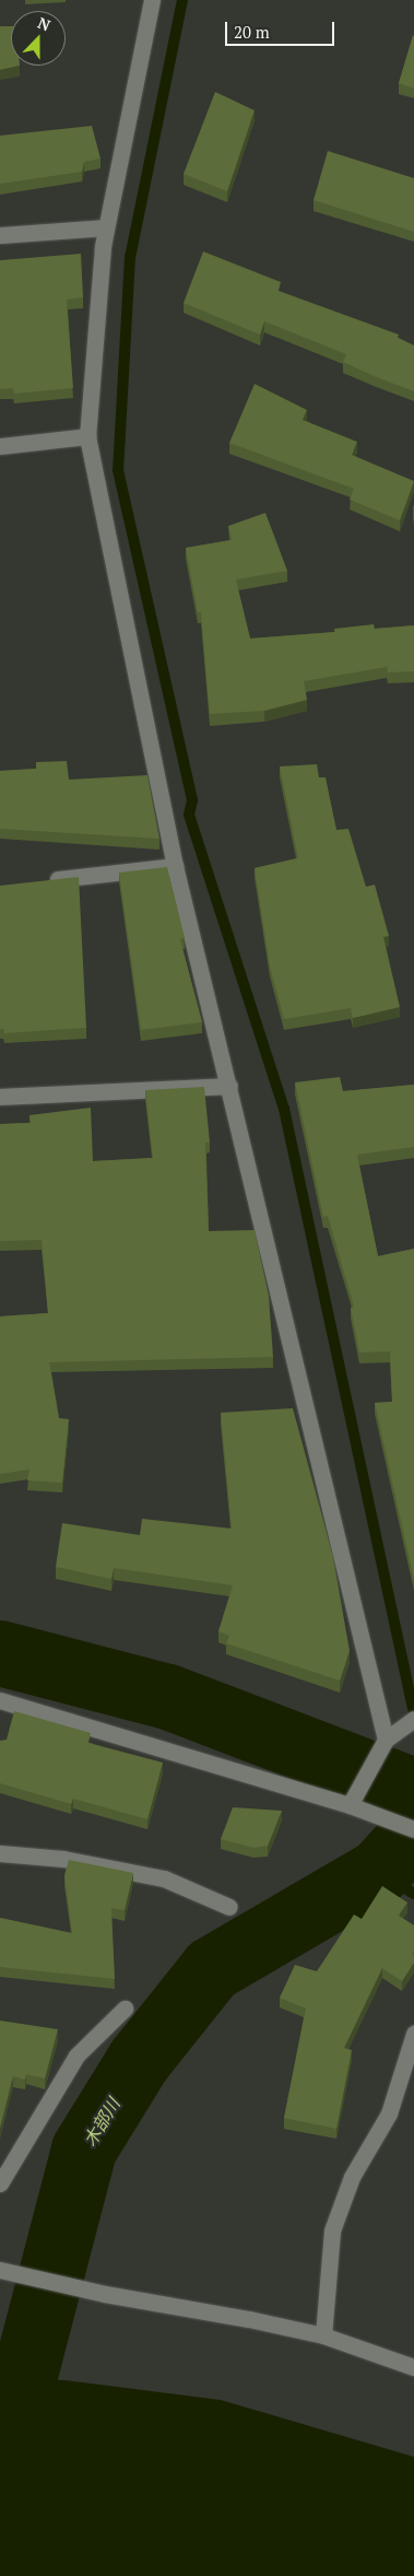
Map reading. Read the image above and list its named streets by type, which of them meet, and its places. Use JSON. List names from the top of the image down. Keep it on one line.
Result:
{"water":["木部川"],"scale_bar":"20 m","north":"top"}
